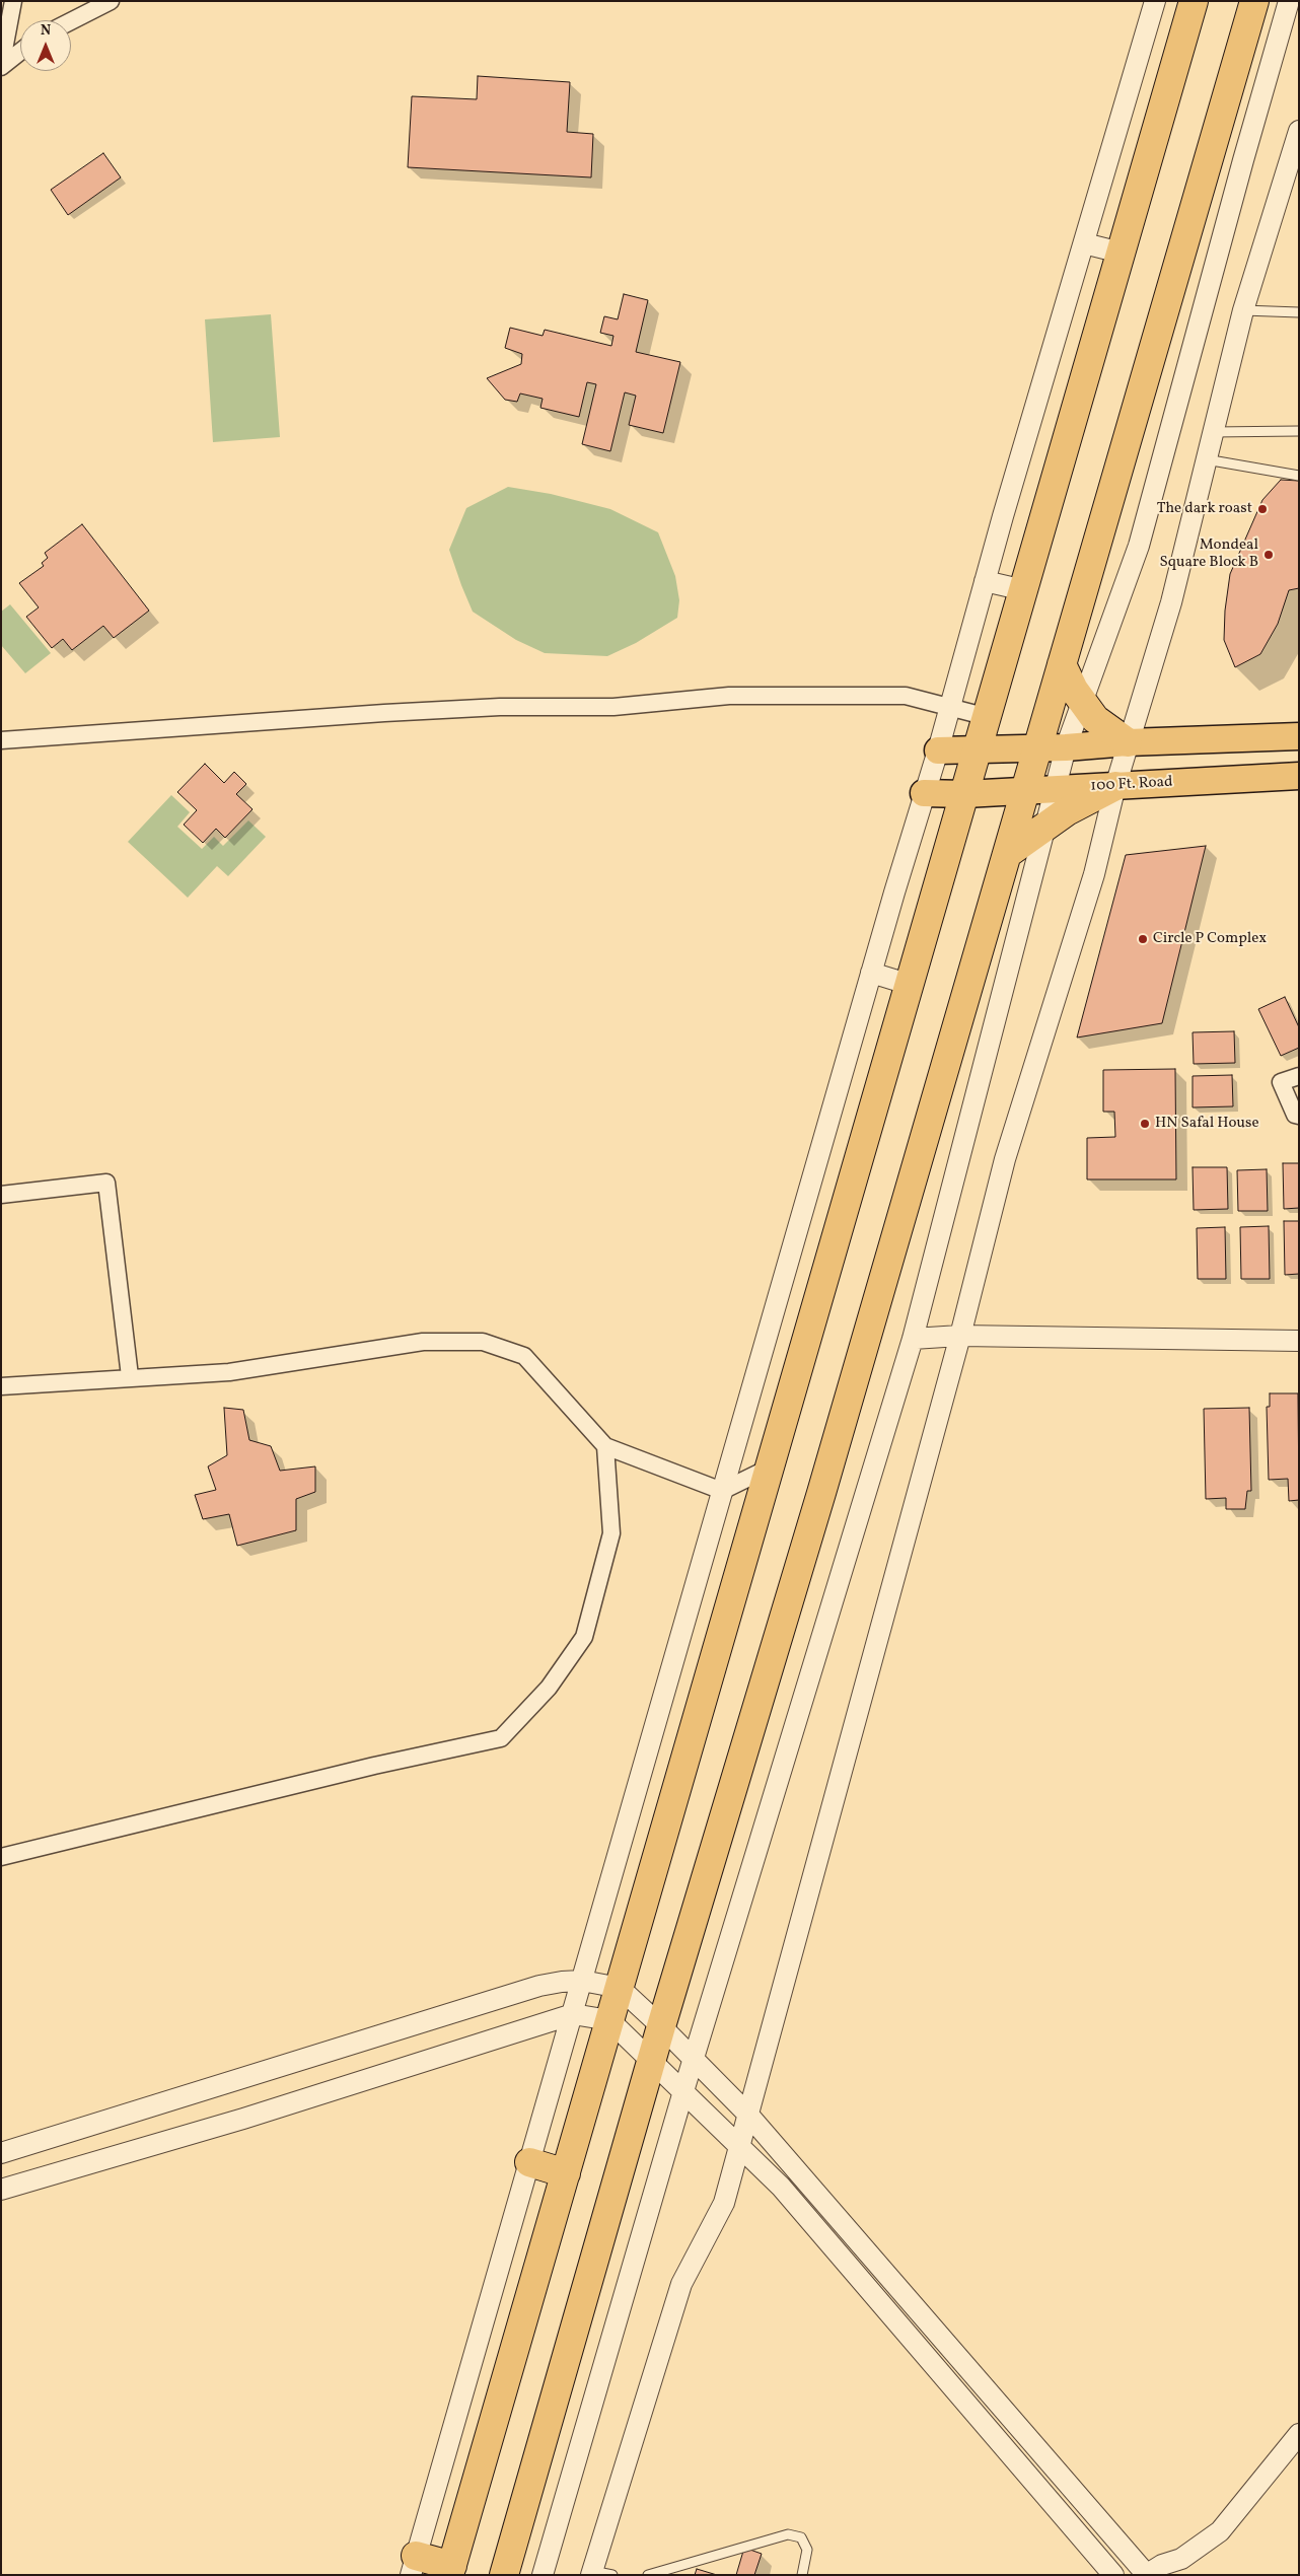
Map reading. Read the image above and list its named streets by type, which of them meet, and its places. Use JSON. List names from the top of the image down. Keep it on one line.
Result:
{"streets":{"main road":["100 Ft. Road"]},"places":["The dark roast","Mondeal Square Block B","Circle P Complex","HN Safal House"],"north":"top"}
